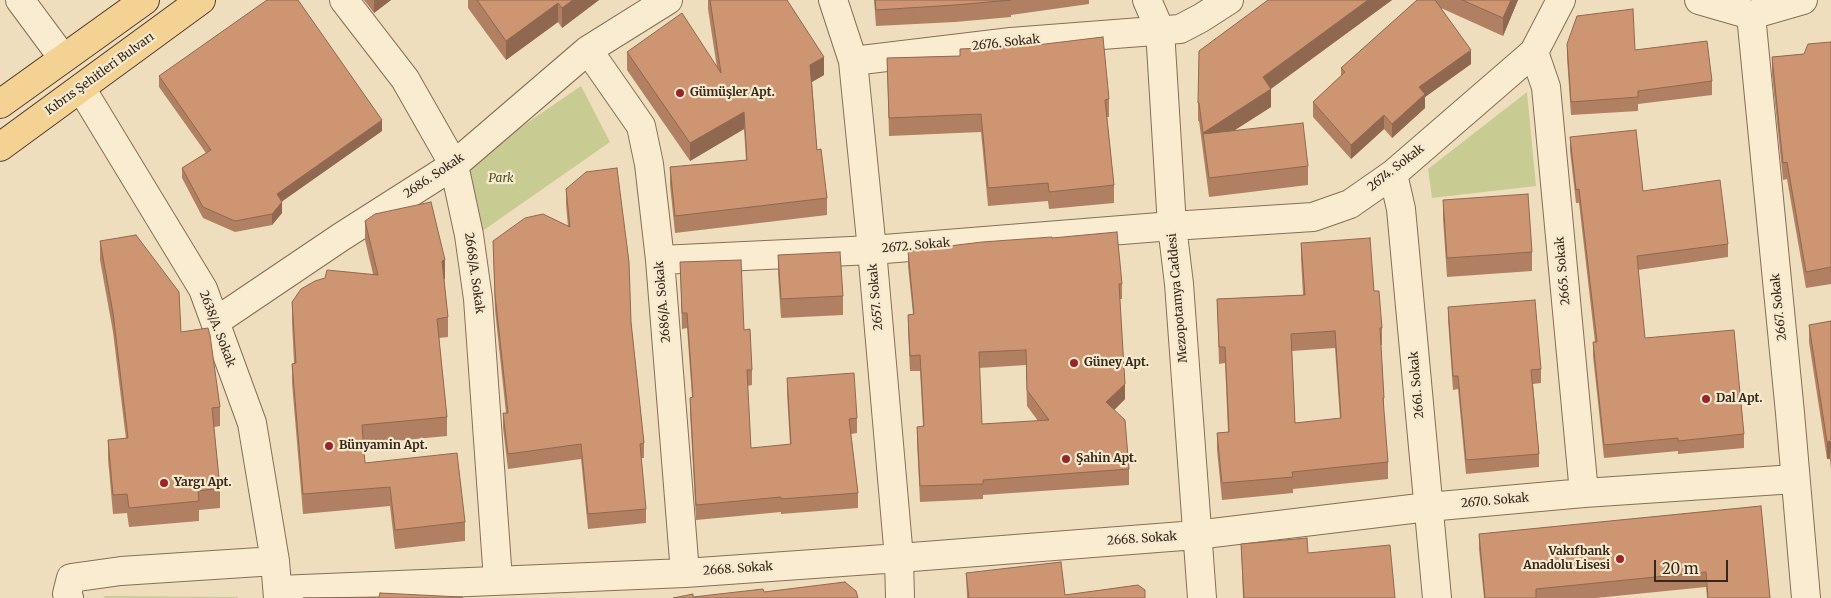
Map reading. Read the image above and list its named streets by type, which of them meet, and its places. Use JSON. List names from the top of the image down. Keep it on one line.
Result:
{"streets":{"main road":["Kıbrıs Şehitleri Bulvarı"],"street":["2676. Sokak","2674. Sokak","2686. Sokak","2672. Sokak","2665. Sokak","2668/A. Sokak","2657. Sokak","Mezopotamya Caddesi","2686/A. Sokak","2667. Sokak","2638/A. Sokak","2661. Sokak","2670. Sokak","2668. Sokak"]},"crossings":[["2676. Sokak","2657. Sokak"],["2676. Sokak","Mezopotamya Caddesi"],["Kıbrıs Şehitleri Bulvarı","2638/A. Sokak"],["2674. Sokak","2672. Sokak"],["2674. Sokak","2665. Sokak"],["2674. Sokak","Mezopotamya Caddesi"],["2674. Sokak","2661. Sokak"],["2686. Sokak","2668/A. Sokak"],["2686. Sokak","2686/A. Sokak"],["2686. Sokak","2638/A. Sokak"],["2672. Sokak","2657. Sokak"],["2672. Sokak","Mezopotamya Caddesi"],["2672. Sokak","2686/A. Sokak"],["2665. Sokak","2670. Sokak"],["2668/A. Sokak","2668. Sokak"],["2657. Sokak","2668. Sokak"],["Mezopotamya Caddesi","2670. Sokak"],["Mezopotamya Caddesi","2668. Sokak"],["2686/A. Sokak","2668. Sokak"],["2667. Sokak","2670. Sokak"],["2638/A. Sokak","2668. Sokak"],["2661. Sokak","2670. Sokak"],["2670. Sokak","2668. Sokak"]],"parks":["Park"],"places":["Gümüşler Apt.","Güney Apt.","Dal Apt.","Bünyamin Apt.","Şahin Apt.","Yargı Apt.","Vakıfbank Anadolu Lisesi"],"scale_bar":"20 m"}
